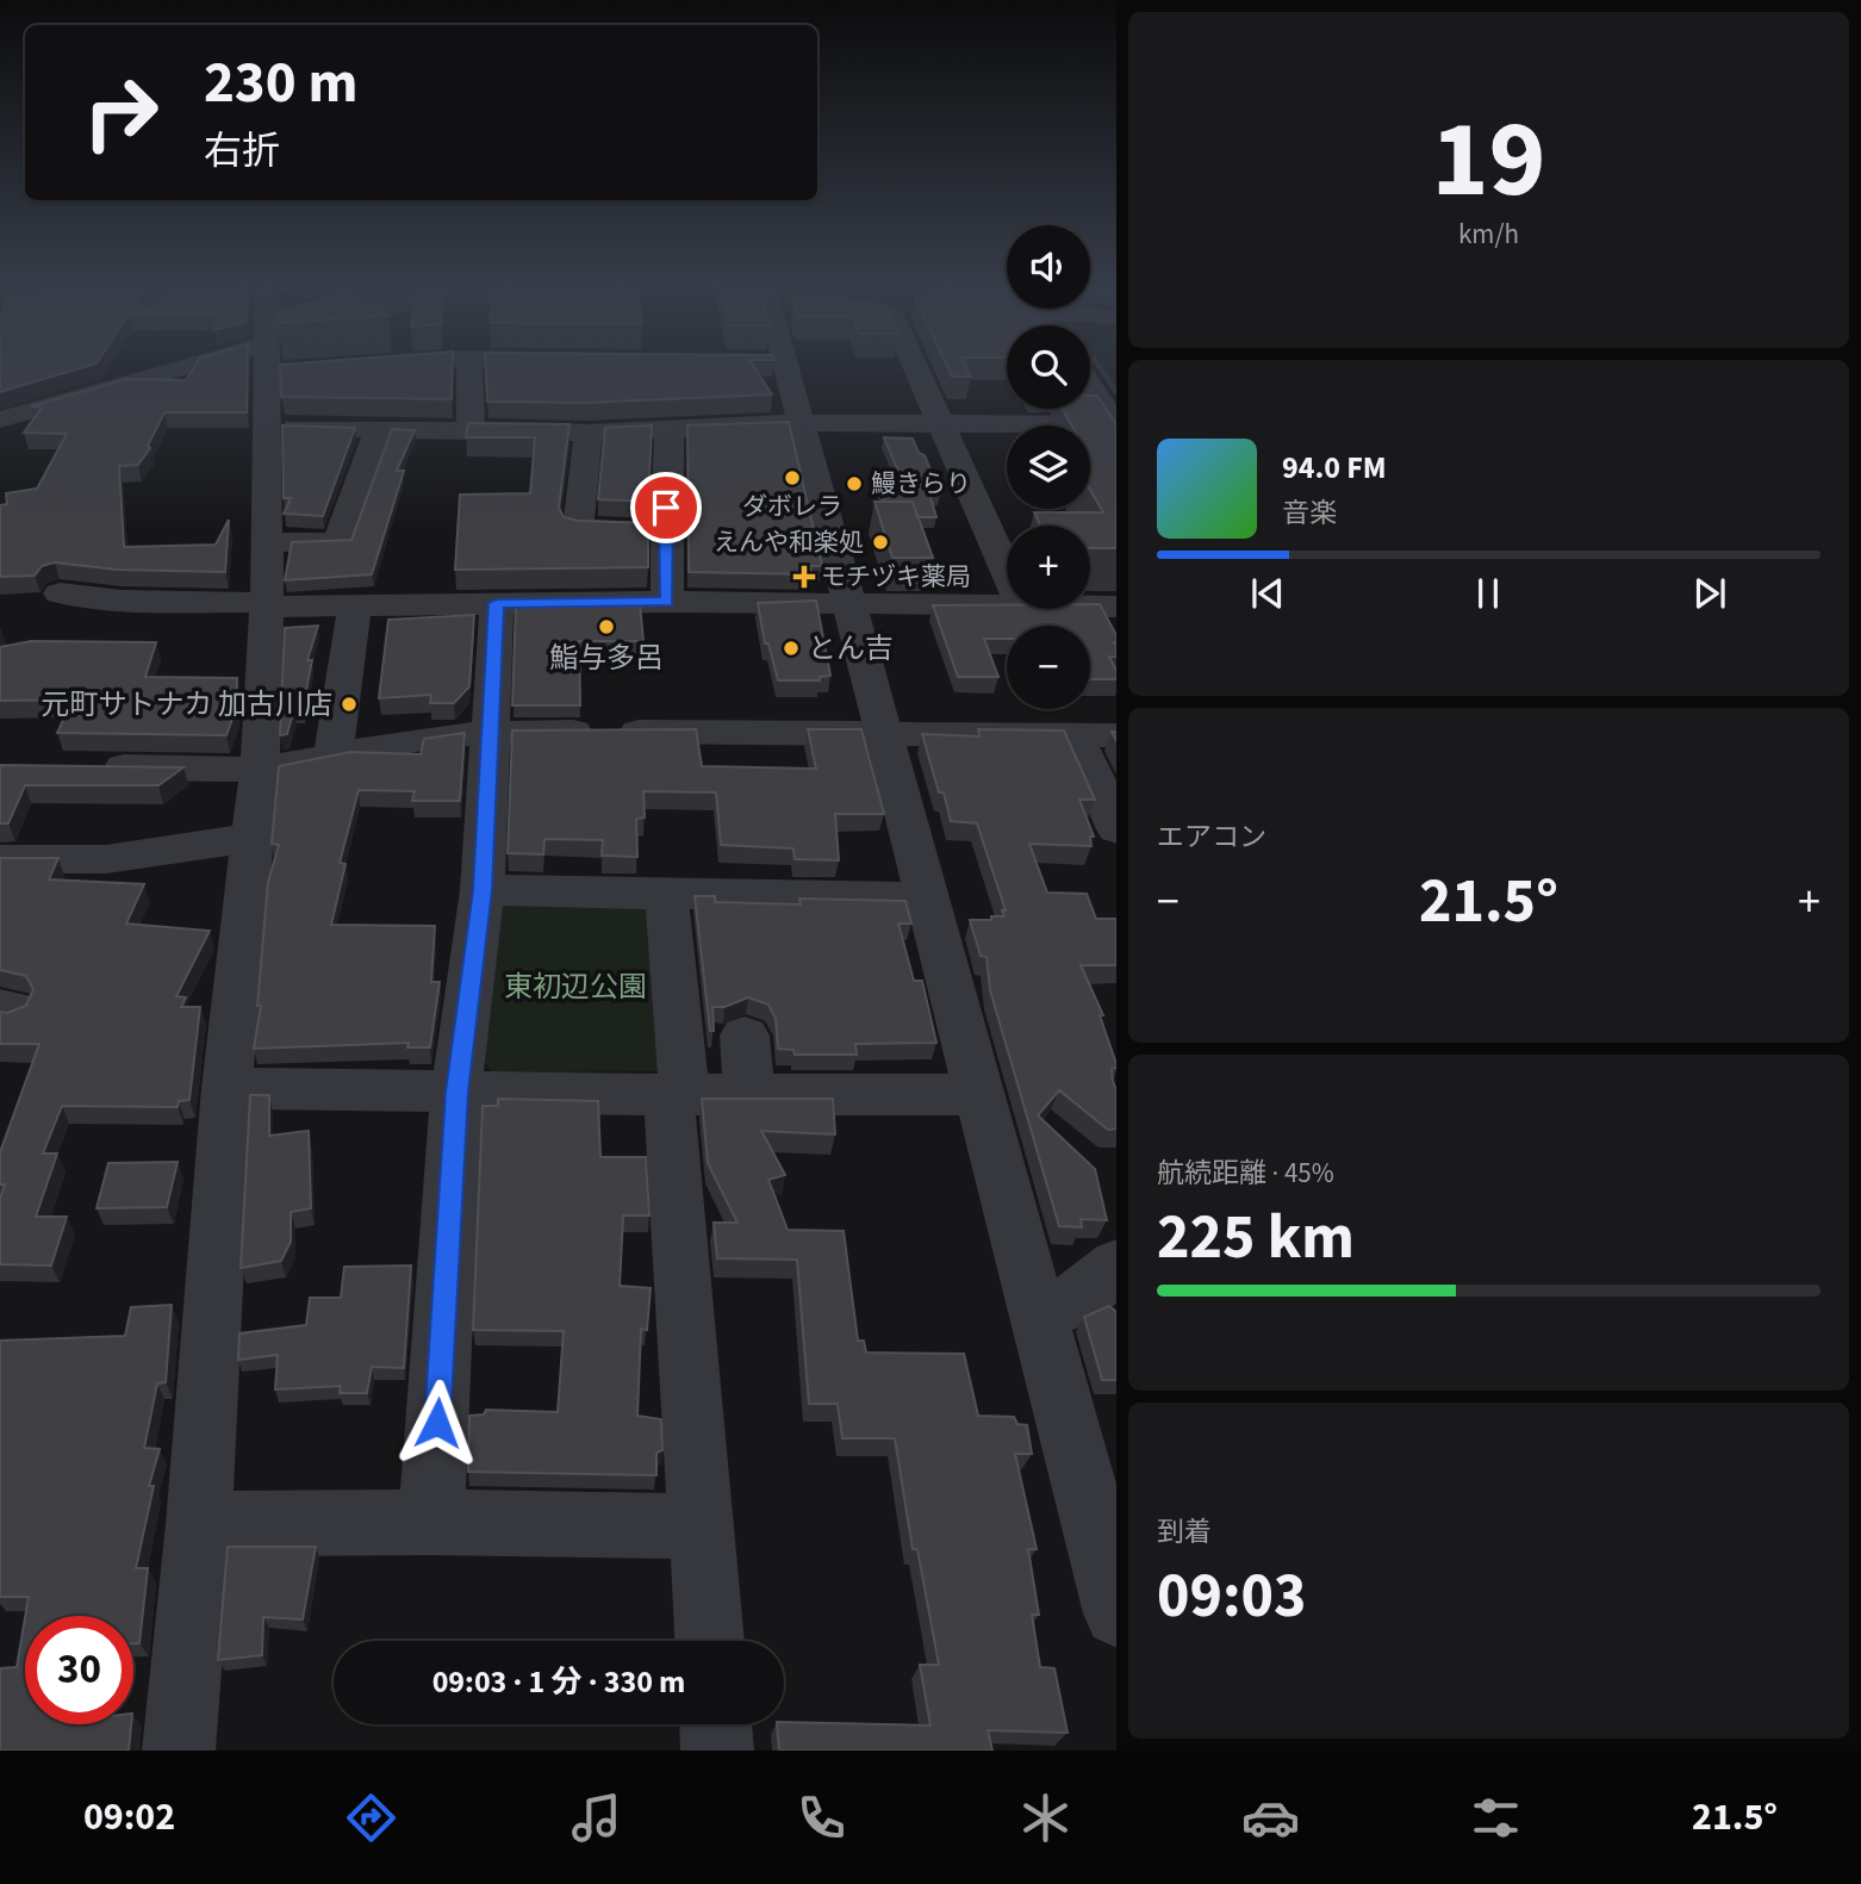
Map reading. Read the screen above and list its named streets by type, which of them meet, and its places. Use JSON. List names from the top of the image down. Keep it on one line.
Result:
{"parks":["東初辺公園"],"places":{"other":["ダボレラ","鰻きらり","えんや和楽処","鮨与多呂","とん吉","元町サトナカ 加古川店"],"health":["モチヅキ薬局"]},"page":{"tile":[["19","km/h"],"エアコン",["航続距離 · 45%","225 km"],["到着","09:03"]],"turn":["230 m","右折"],"map_buttons":["+","−"],"song":["94.0 FM","音楽"],"heat":["−","21.5°","+"],"limit":"30","trip":"09:03 · 1 分 · 330 m","tabs":["09:02","21.5°"]}}
